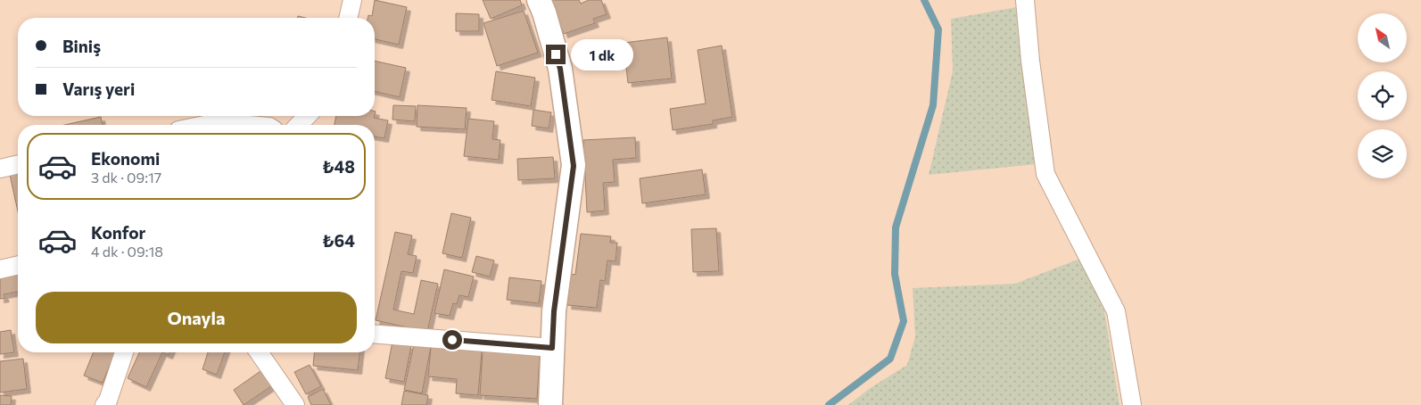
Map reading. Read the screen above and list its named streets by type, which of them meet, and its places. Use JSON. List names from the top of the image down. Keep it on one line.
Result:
{"north":"top left","page":{"banner":["Biniş","Varış yeri"],"bubble":"1 dk","list":[{"name":"Ekonomi","note":"3 dk · 09:17","value":"₺48"},{"name":"Konfor","note":"4 dk · 09:18","value":"₺64"}],"buttons":"Onayla"}}
